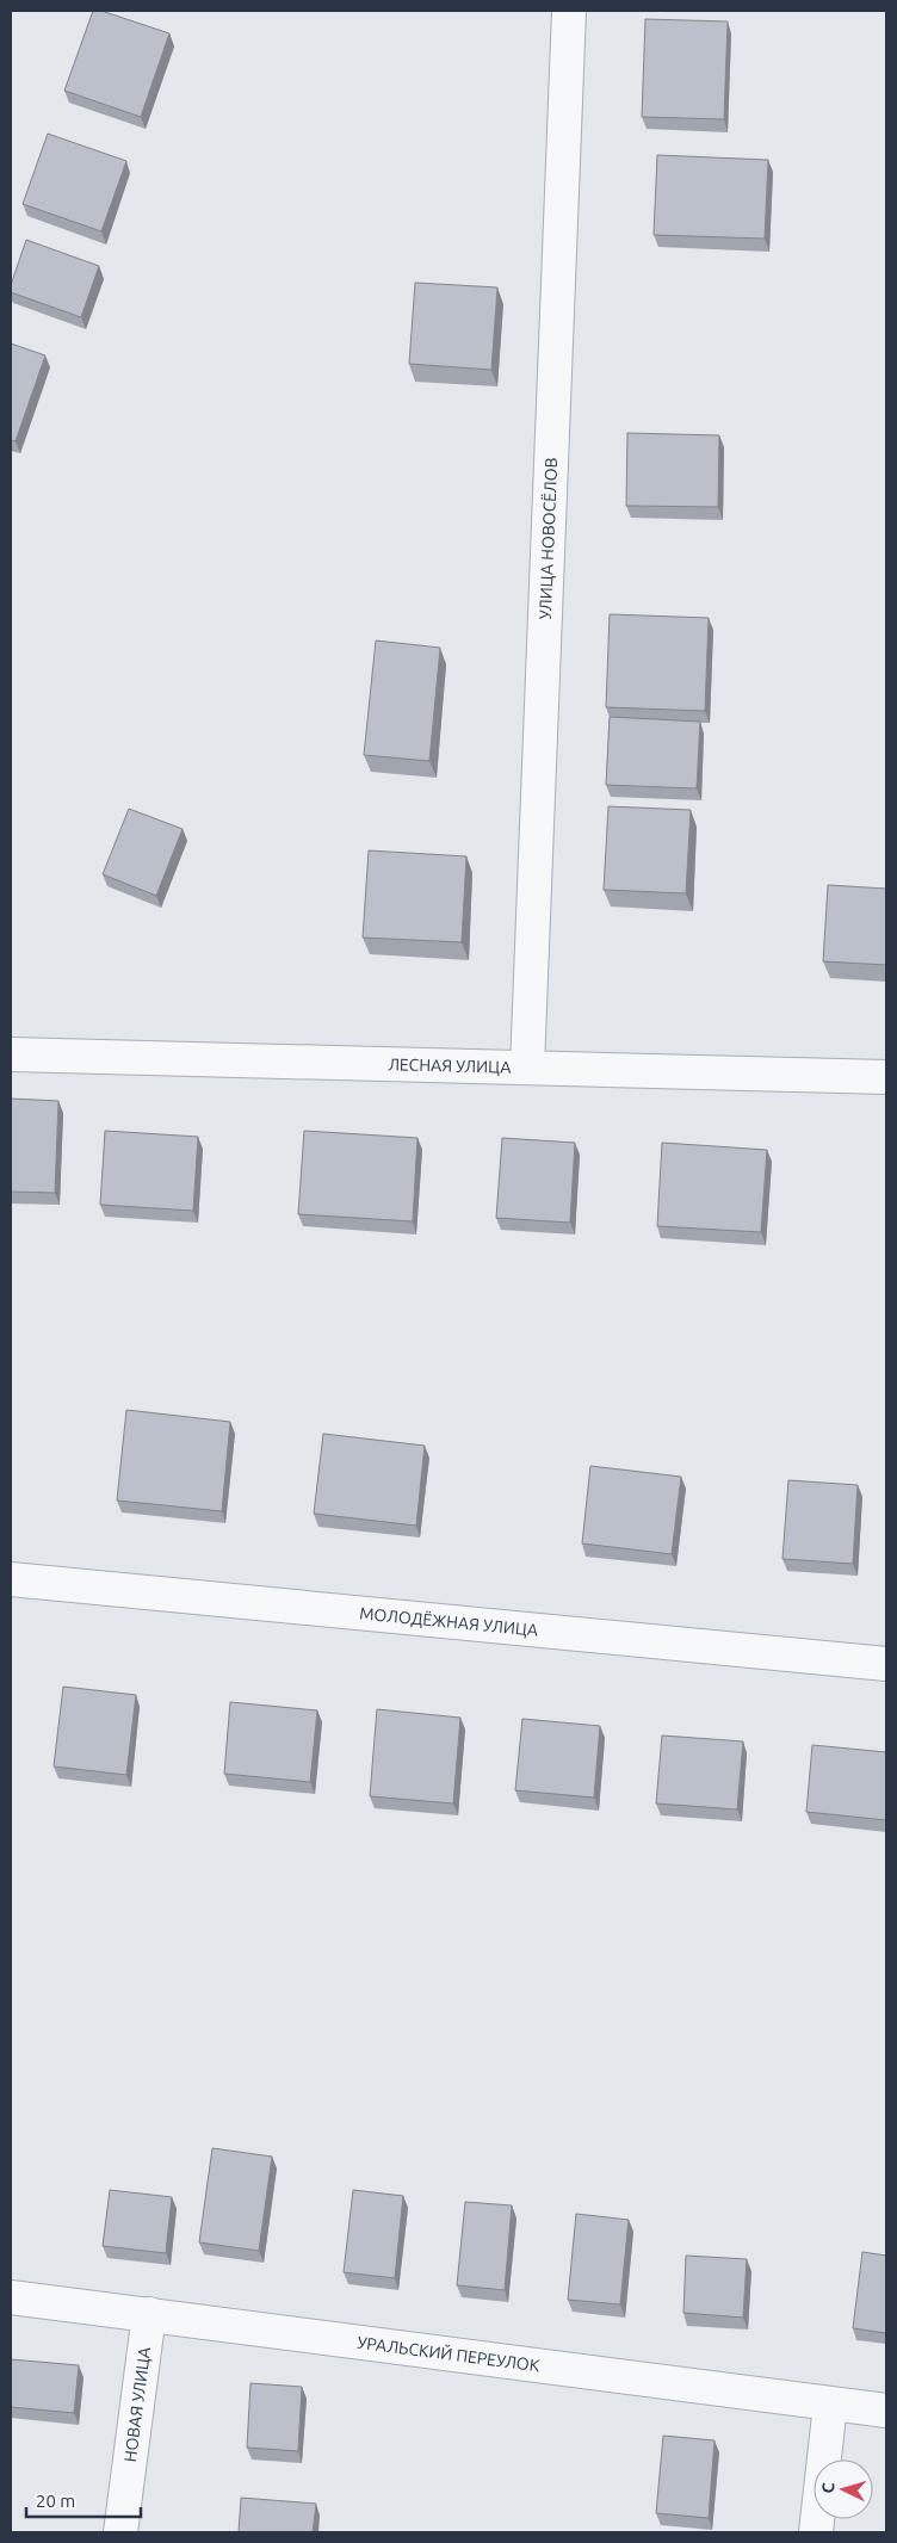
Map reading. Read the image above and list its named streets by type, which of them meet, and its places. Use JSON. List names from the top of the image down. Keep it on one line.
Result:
{"streets":{"street":["УЛИЦА НОВОСЁЛОВ","ЛЕСНАЯ УЛИЦА","МОЛОДЁЖНАЯ УЛИЦА","УРАЛЬСКИЙ ПЕРЕУЛОК","НОВАЯ УЛИЦА"]},"crossings":[["УЛИЦА НОВОСЁЛОВ","ЛЕСНАЯ УЛИЦА"],["УРАЛЬСКИЙ ПЕРЕУЛОК","НОВАЯ УЛИЦА"]],"scale_bar":"20 m","north":"left"}
